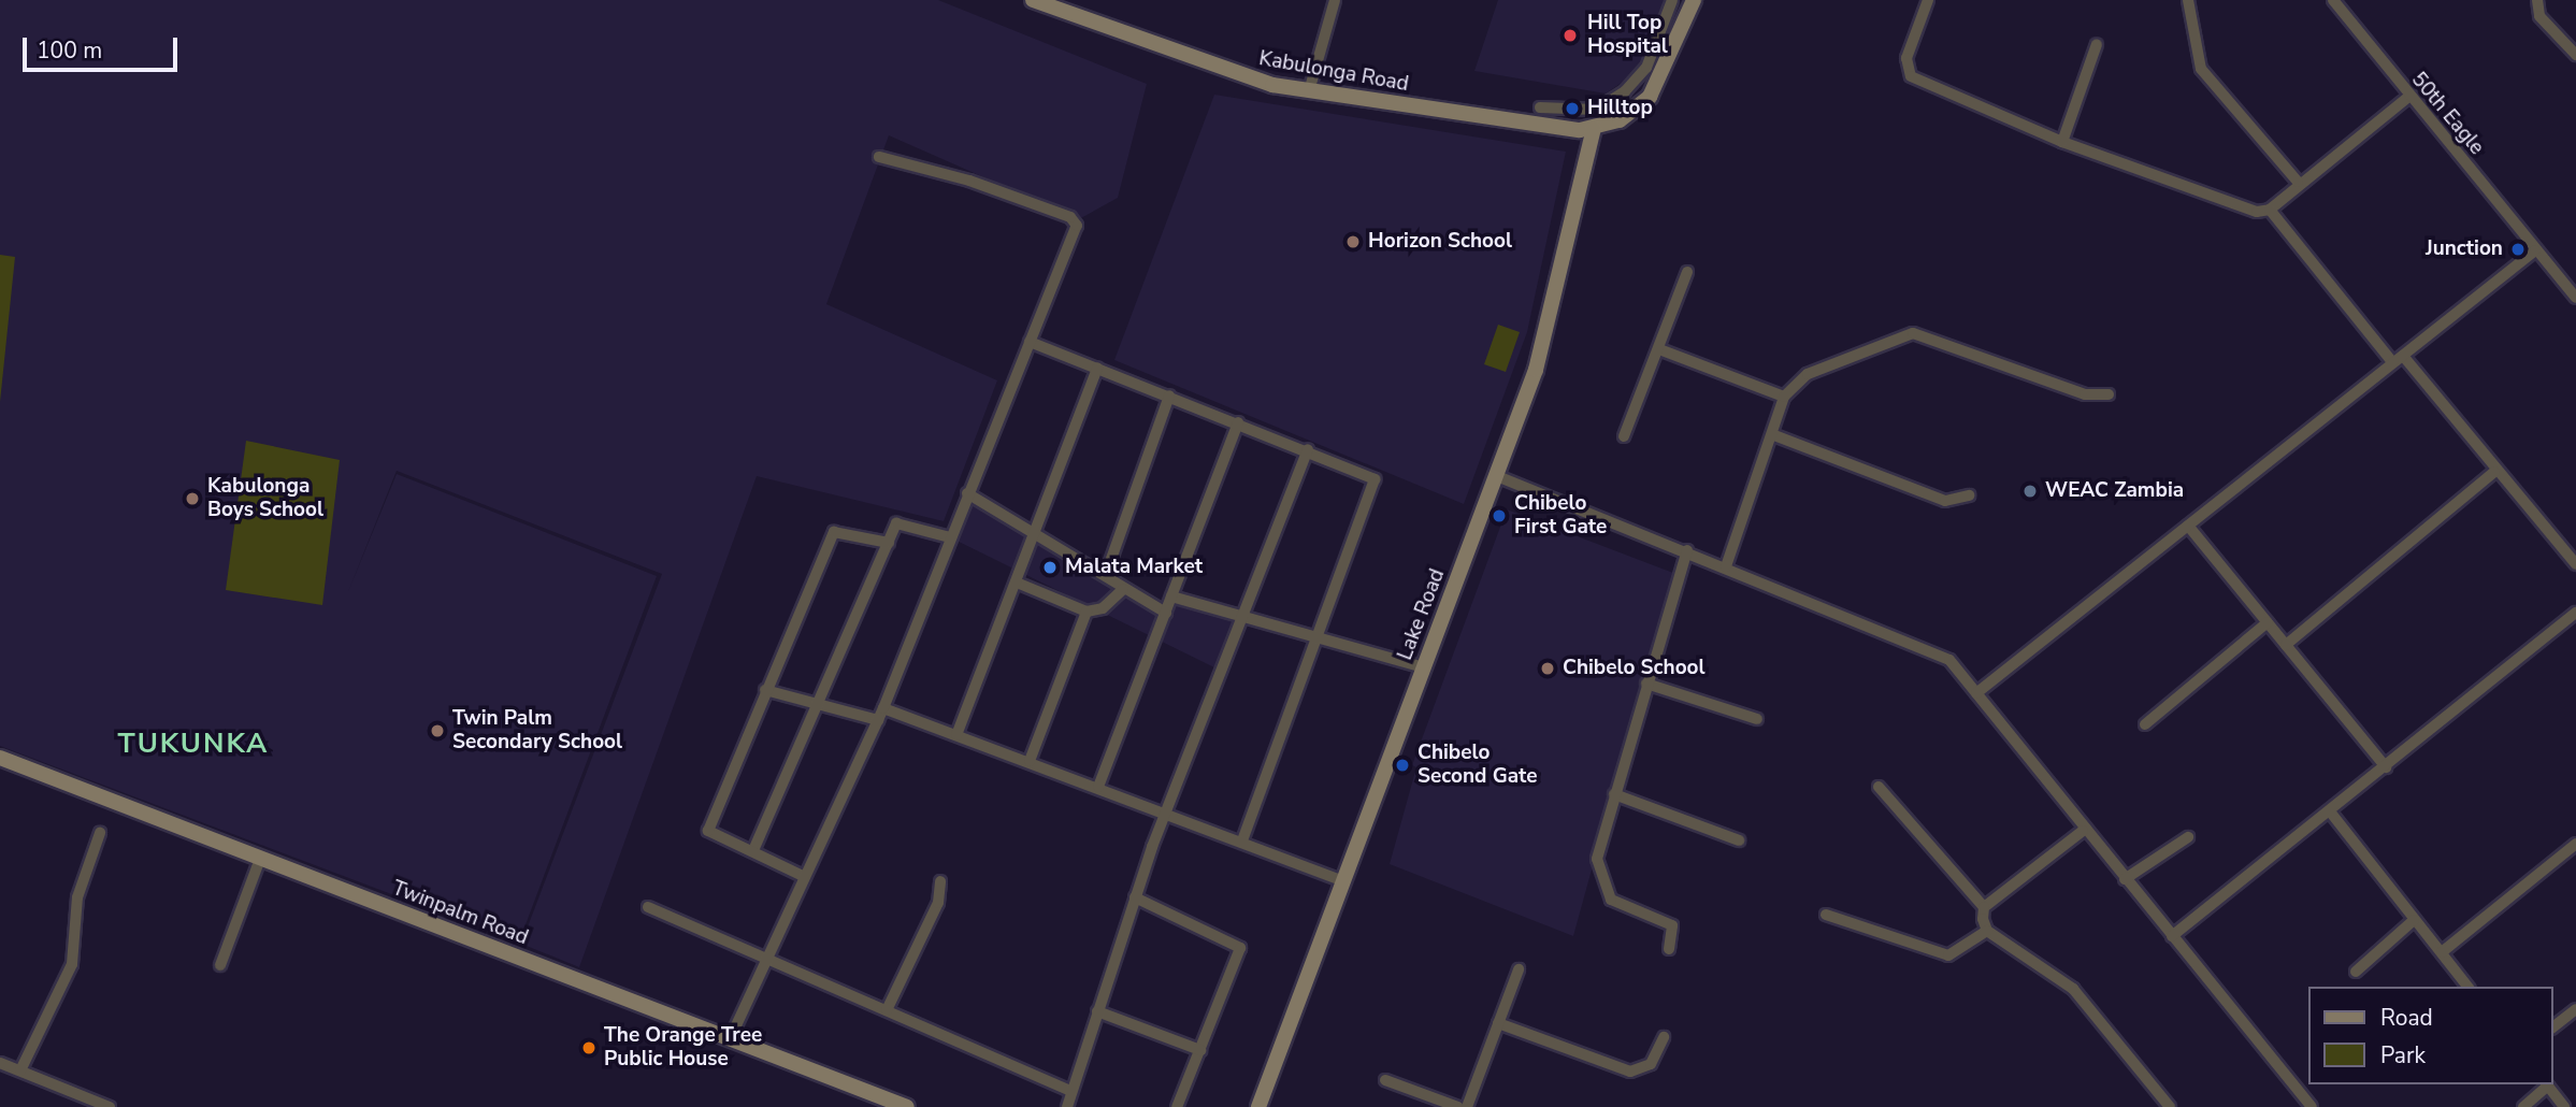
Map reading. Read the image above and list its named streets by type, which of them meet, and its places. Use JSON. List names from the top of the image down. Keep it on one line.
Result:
{"streets":{"main road":["Kabulonga Road","Lake Road","Twinpalm Road"],"street":["50th Eagle"]},"crossings":[["Kabulonga Road","Lake Road"]],"districts":["TUKUNKA"],"places":["Hill Top Hospital","Hilltop","Horizon School","Junction","WEAC Zambia","Kabulonga Boys School","Chibelo First Gate","Malata Market","Chibelo School","Twin Palm Secondary School","Chibelo Second Gate","The Orange Tree Public House"],"legend":["Road","Park"],"scale_bar":"100 m"}
